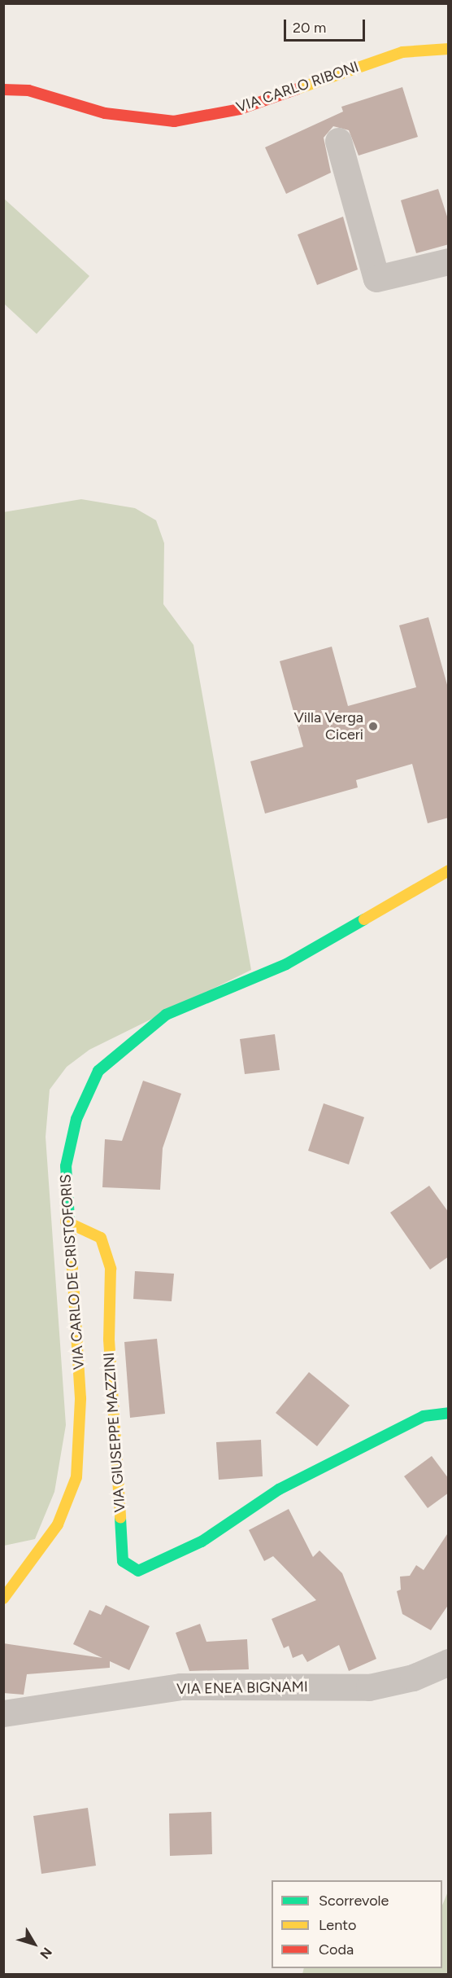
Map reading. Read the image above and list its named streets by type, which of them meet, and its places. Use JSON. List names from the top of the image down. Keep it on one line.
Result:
{"streets":{"street":["VIA CARLO RIBONI","VIA CARLO DE CRISTOFORIS","VIA GIUSEPPE MAZZINI","VIA ENEA BIGNAMI"]},"crossings":[["VIA CARLO DE CRISTOFORIS","VIA GIUSEPPE MAZZINI"]],"places":["Villa Verga Ciceri"],"legend":["Scorrevole","Lento","Coda"],"scale_bar":"20 m","north":"bottom right"}
